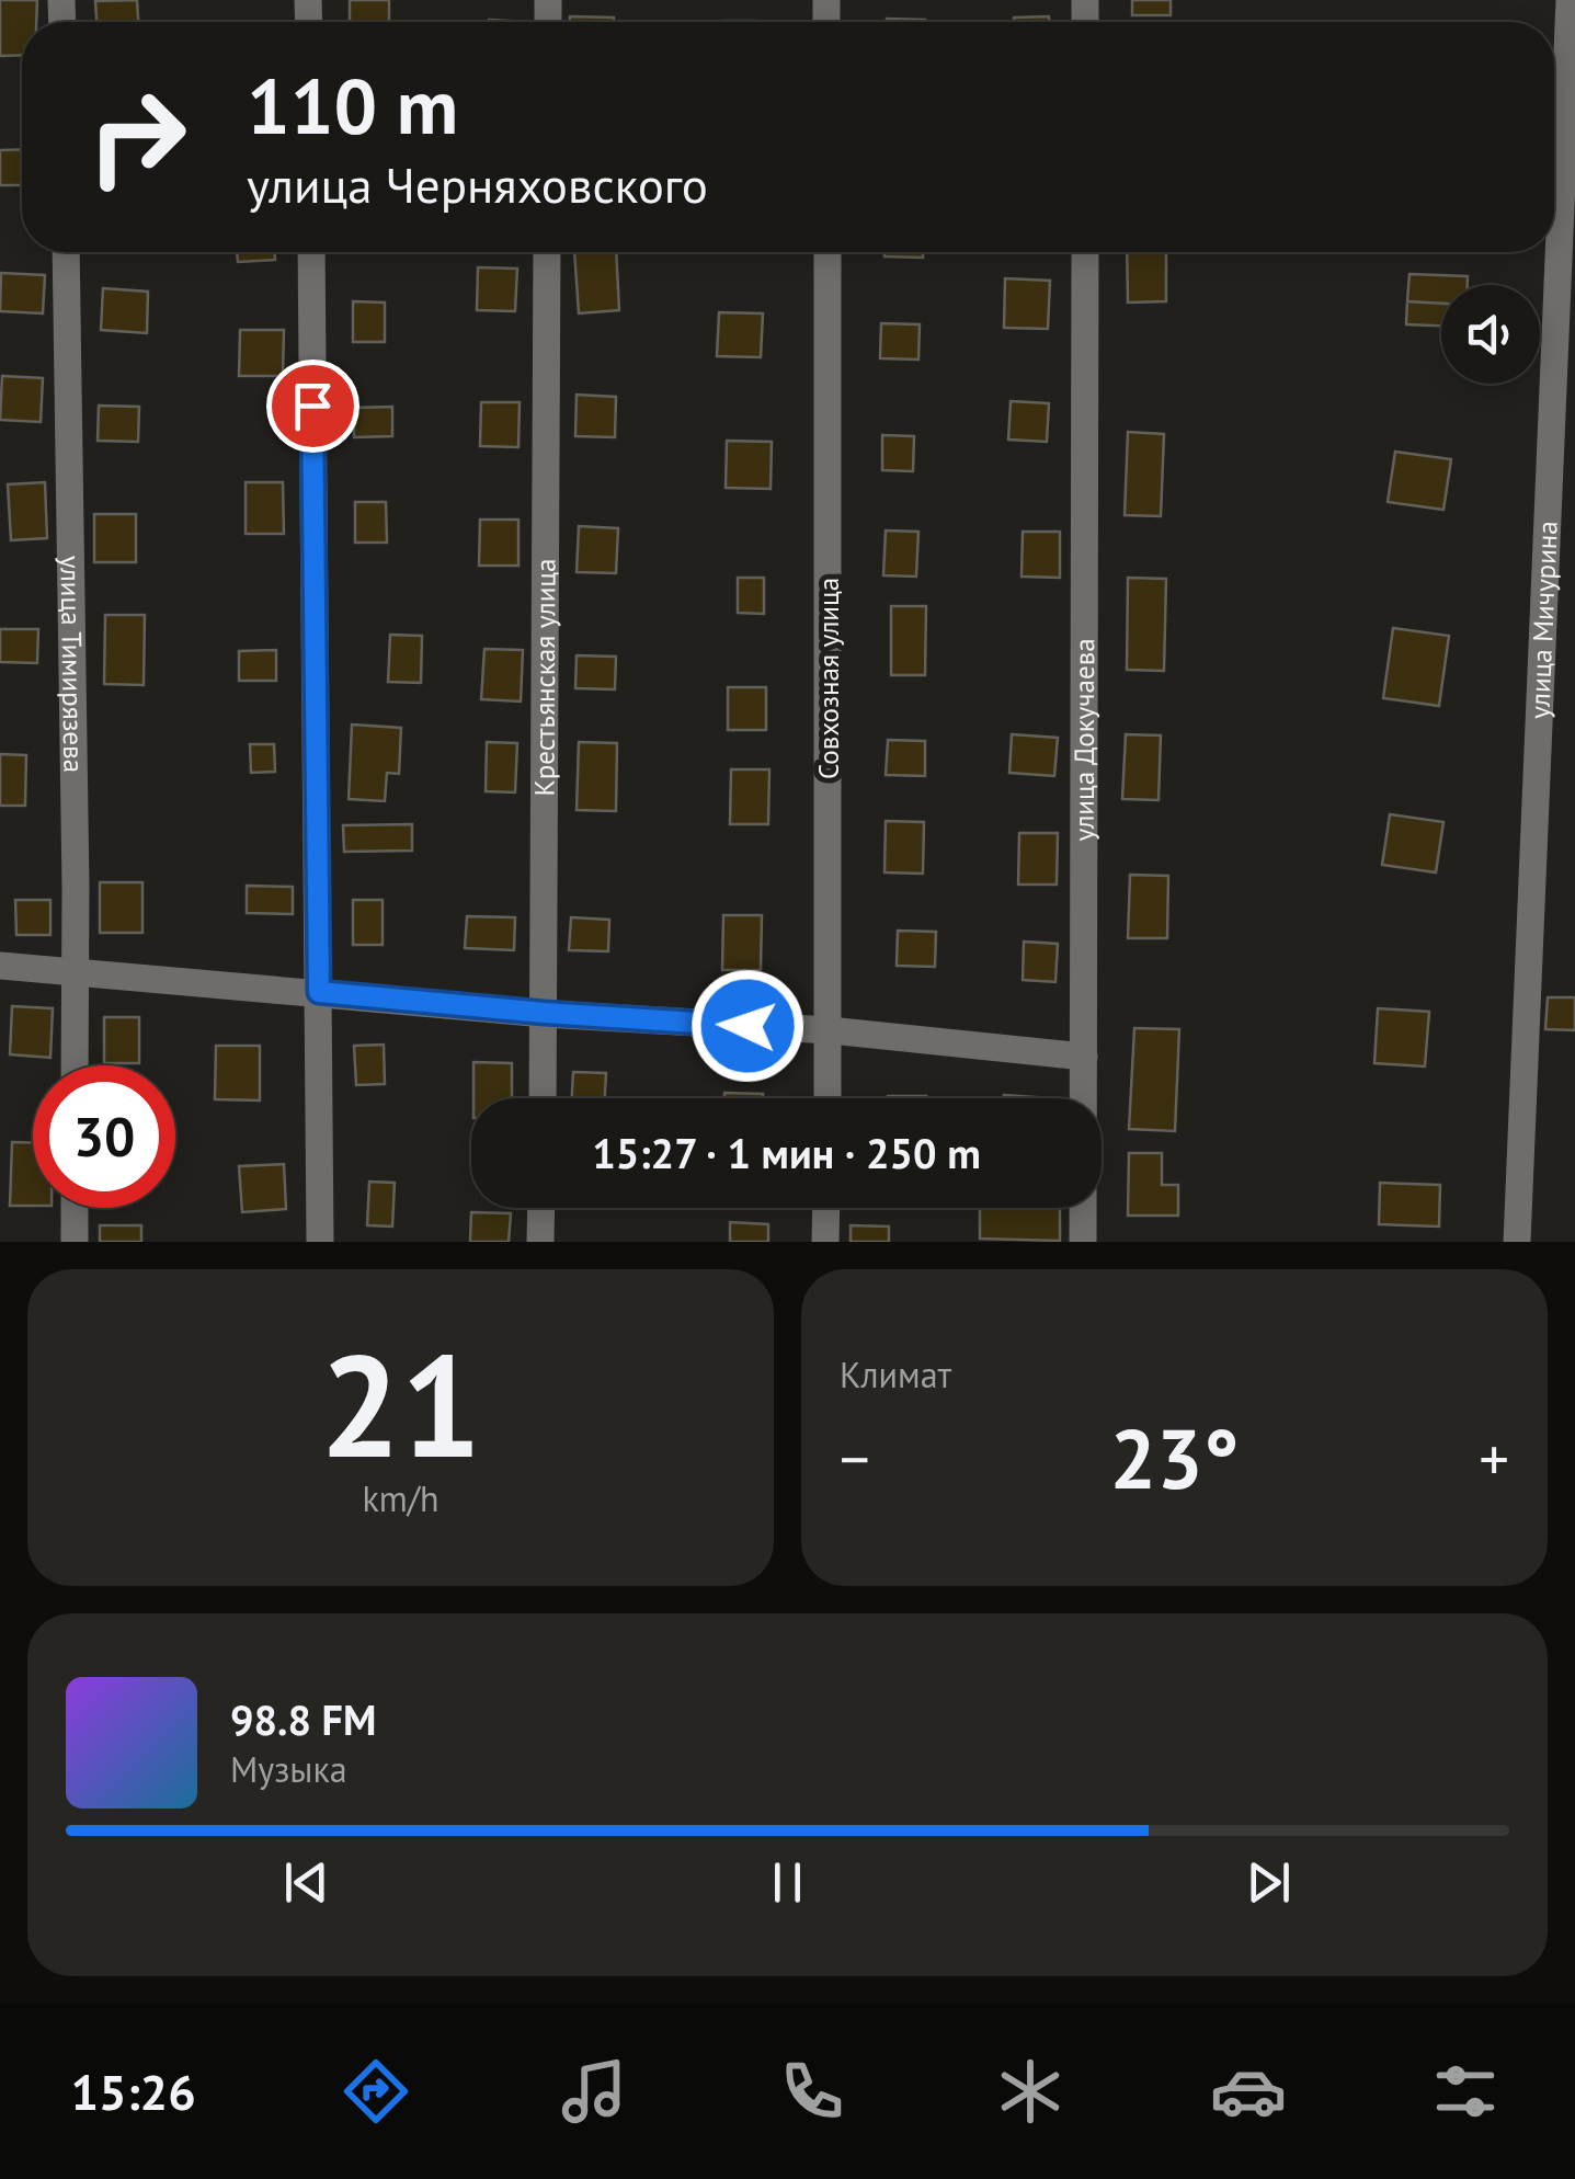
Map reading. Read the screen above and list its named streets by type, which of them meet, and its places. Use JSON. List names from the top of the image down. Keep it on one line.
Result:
{"streets":{"street":["улица Мичурина","улица Тимирязева","Крестьянская улица","Совхозная улица","улица Докучаева"]},"page":{"turn":["110 m","улица Черняховского"],"limit":"30","trip":"15:27 · 1 мин · 250 m","tile":[["21","km/h"],"Климат"],"heat":["−","23°","+"],"song":["98.8 FM","Музыка"],"tabs":"15:26"}}
